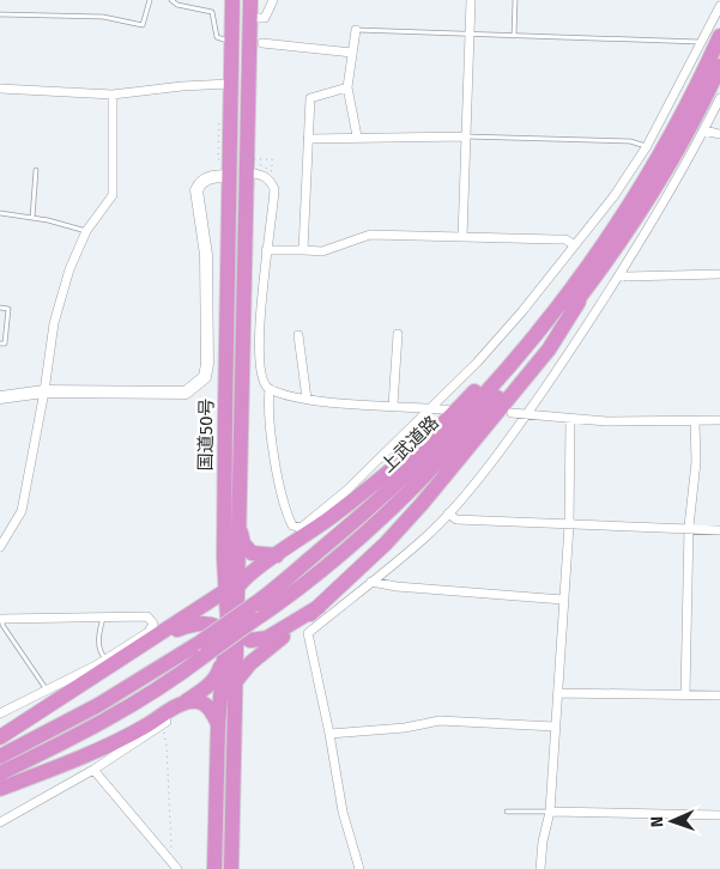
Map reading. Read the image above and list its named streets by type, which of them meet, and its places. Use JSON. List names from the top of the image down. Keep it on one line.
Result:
{"streets":{"highway":["国道50号","上武道路"]},"north":"left"}
